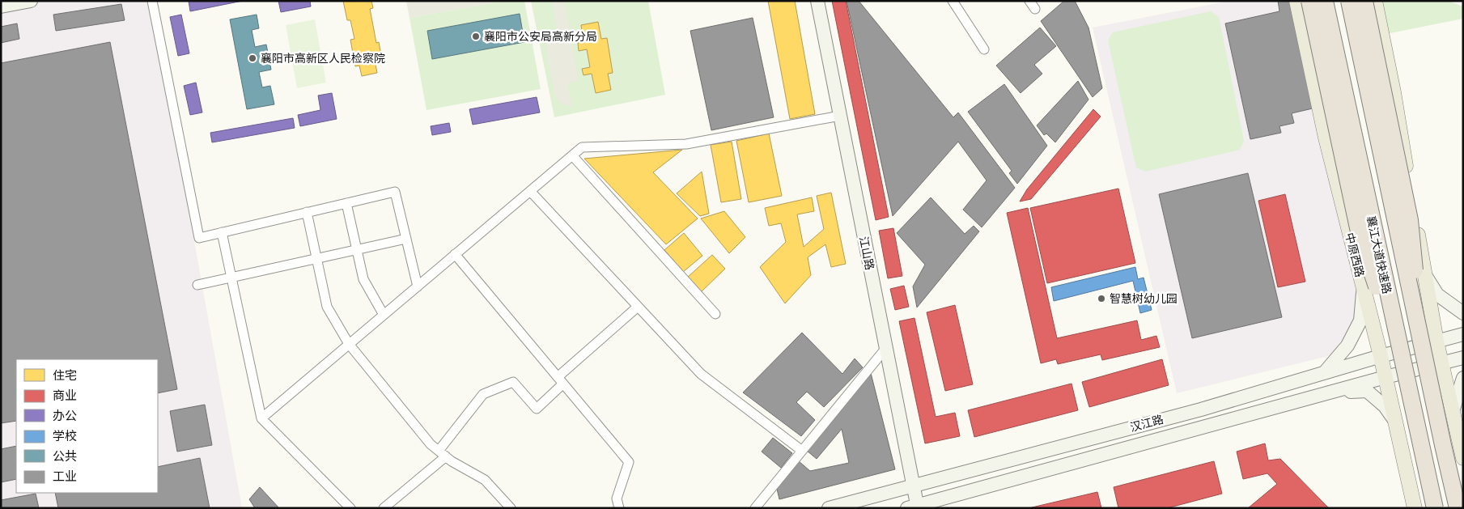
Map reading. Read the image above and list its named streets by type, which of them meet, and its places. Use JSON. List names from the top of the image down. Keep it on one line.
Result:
{"streets":{"highway":["襄江大道快速路"],"main road":["江山路","中原西路","汉江路"]},"crossings":[["江山路","汉江路"],["中原西路","汉江路"]],"places":["襄阳市公安局高新分局","襄阳市高新区人民检察院","智慧树幼儿园"],"legend":["住宅","商业","办公","学校","公共","工业"]}
